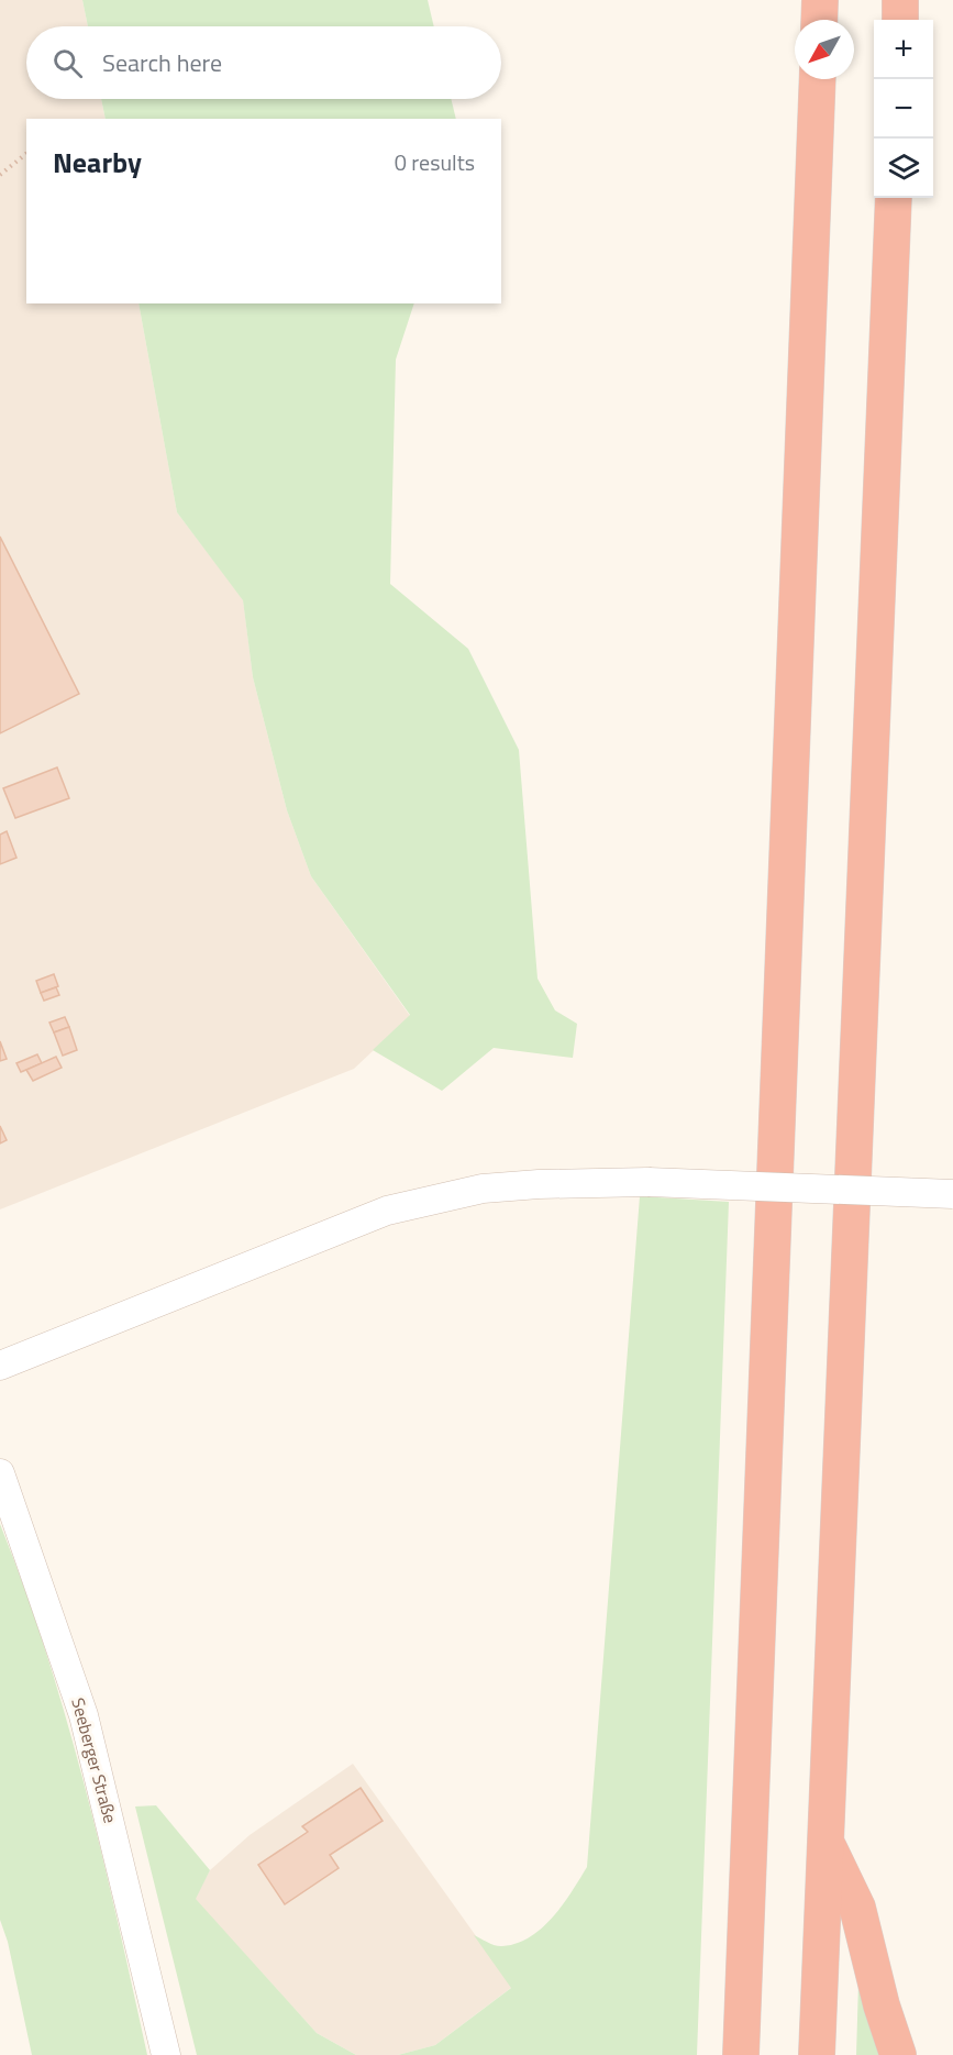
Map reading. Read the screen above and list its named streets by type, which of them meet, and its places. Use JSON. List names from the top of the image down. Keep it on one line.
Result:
{"streets":{"street":["Seeberger Straße"]},"north":"bottom left","page":{"map_buttons":["+","−"],"search":"Search here","heading":["Nearby","0 results"]}}
